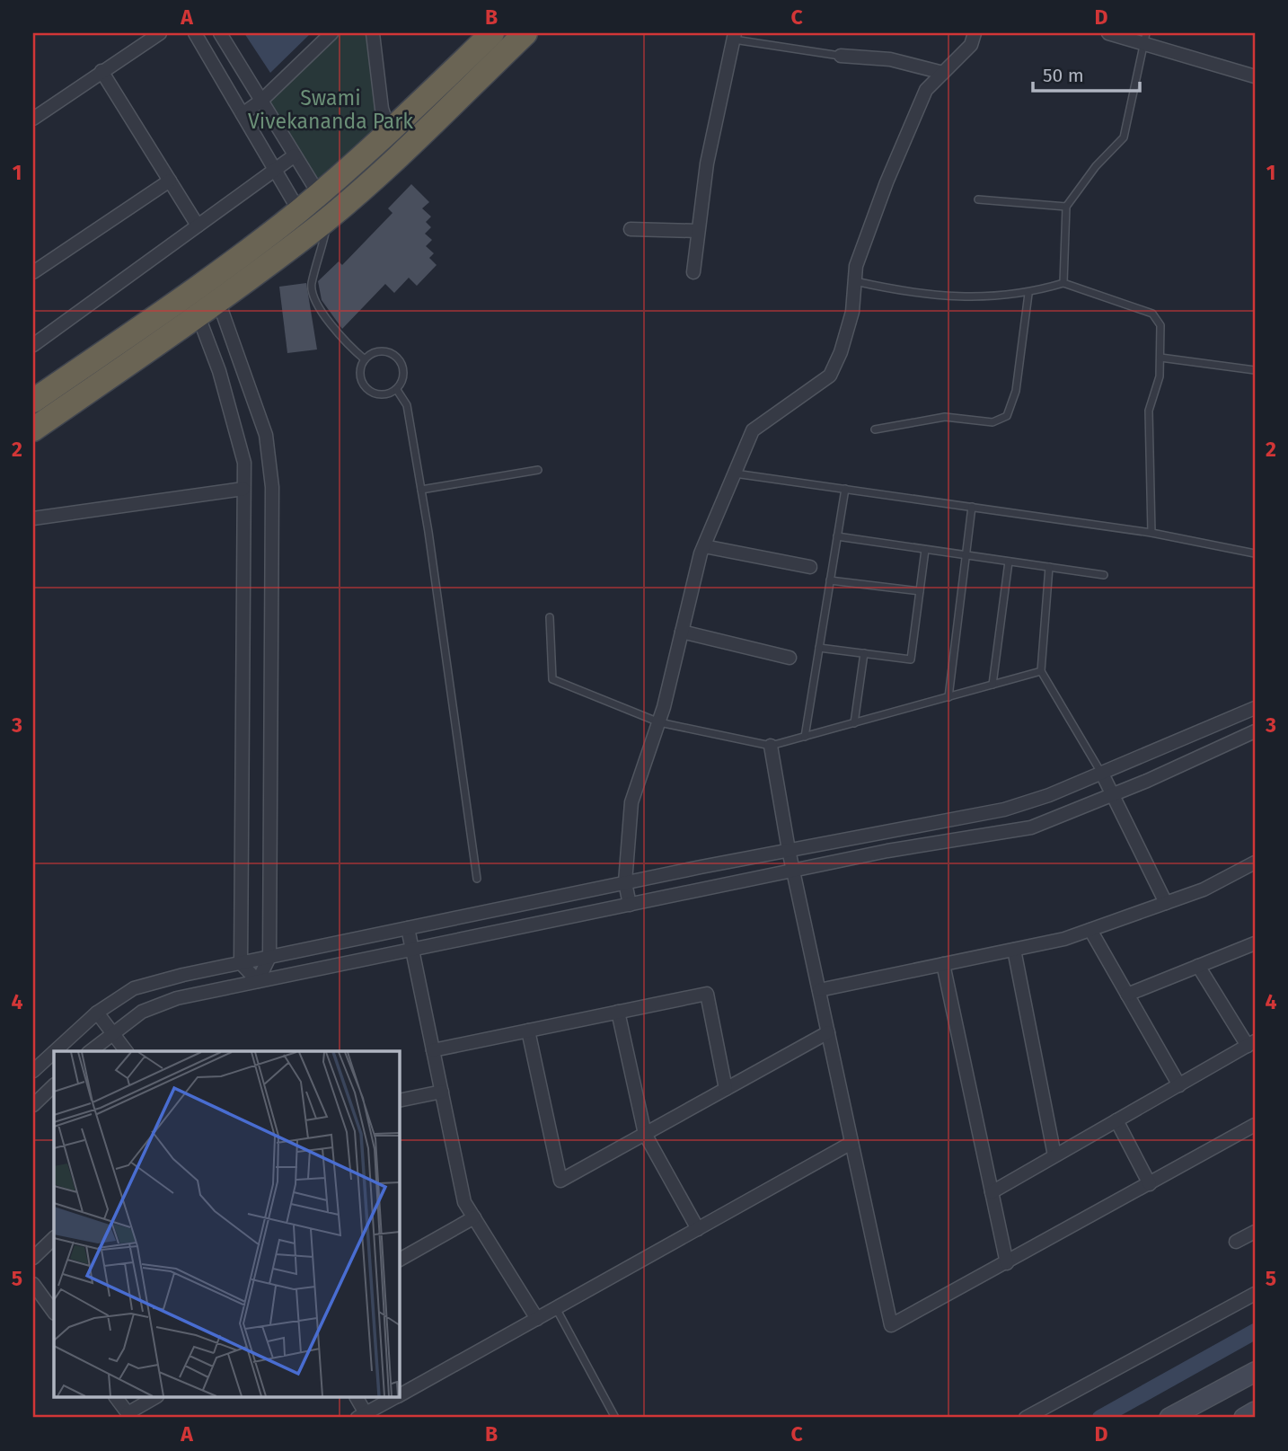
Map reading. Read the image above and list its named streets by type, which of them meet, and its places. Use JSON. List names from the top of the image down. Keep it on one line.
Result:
{"parks":["Swami Vivekananda Park"],"scale_bar":"50 m","grid":{"columns":["A","B","C","D"],"rows":["1","2","3","4","5"]}}
